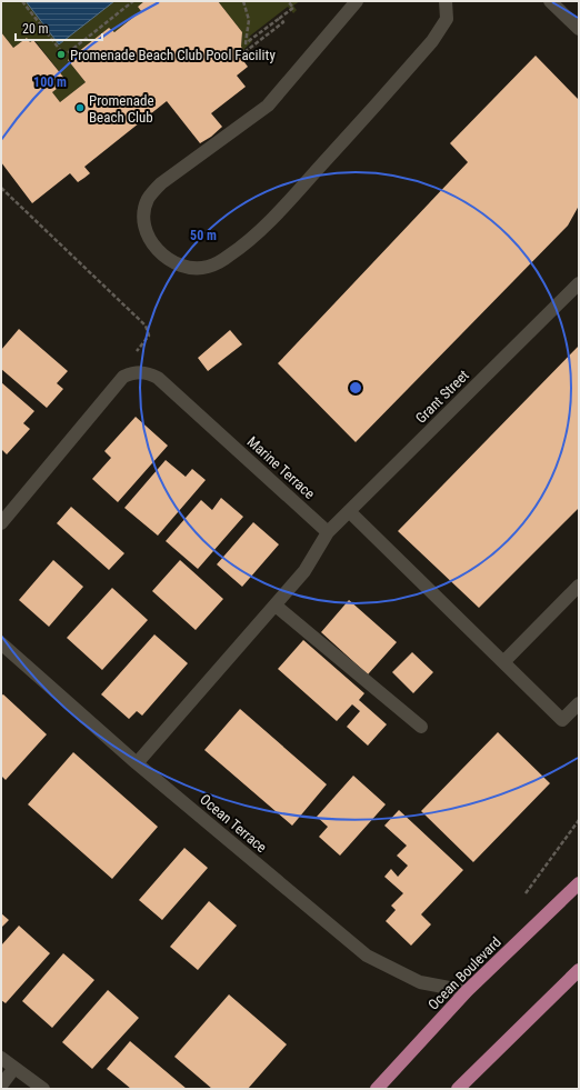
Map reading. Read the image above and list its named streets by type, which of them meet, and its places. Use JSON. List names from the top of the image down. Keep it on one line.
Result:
{"streets":{"main road":["Ocean Boulevard"],"street":["Grant Street","Marine Terrace","Ocean Terrace"]},"crossings":[["Grant Street","Marine Terrace"],["Ocean Terrace","Ocean Boulevard"]],"places":["Promenade Beach Club Pool Facility","Promenade Beach Club"],"scale_bar":"20 m","rings":["100 m","50 m"]}
